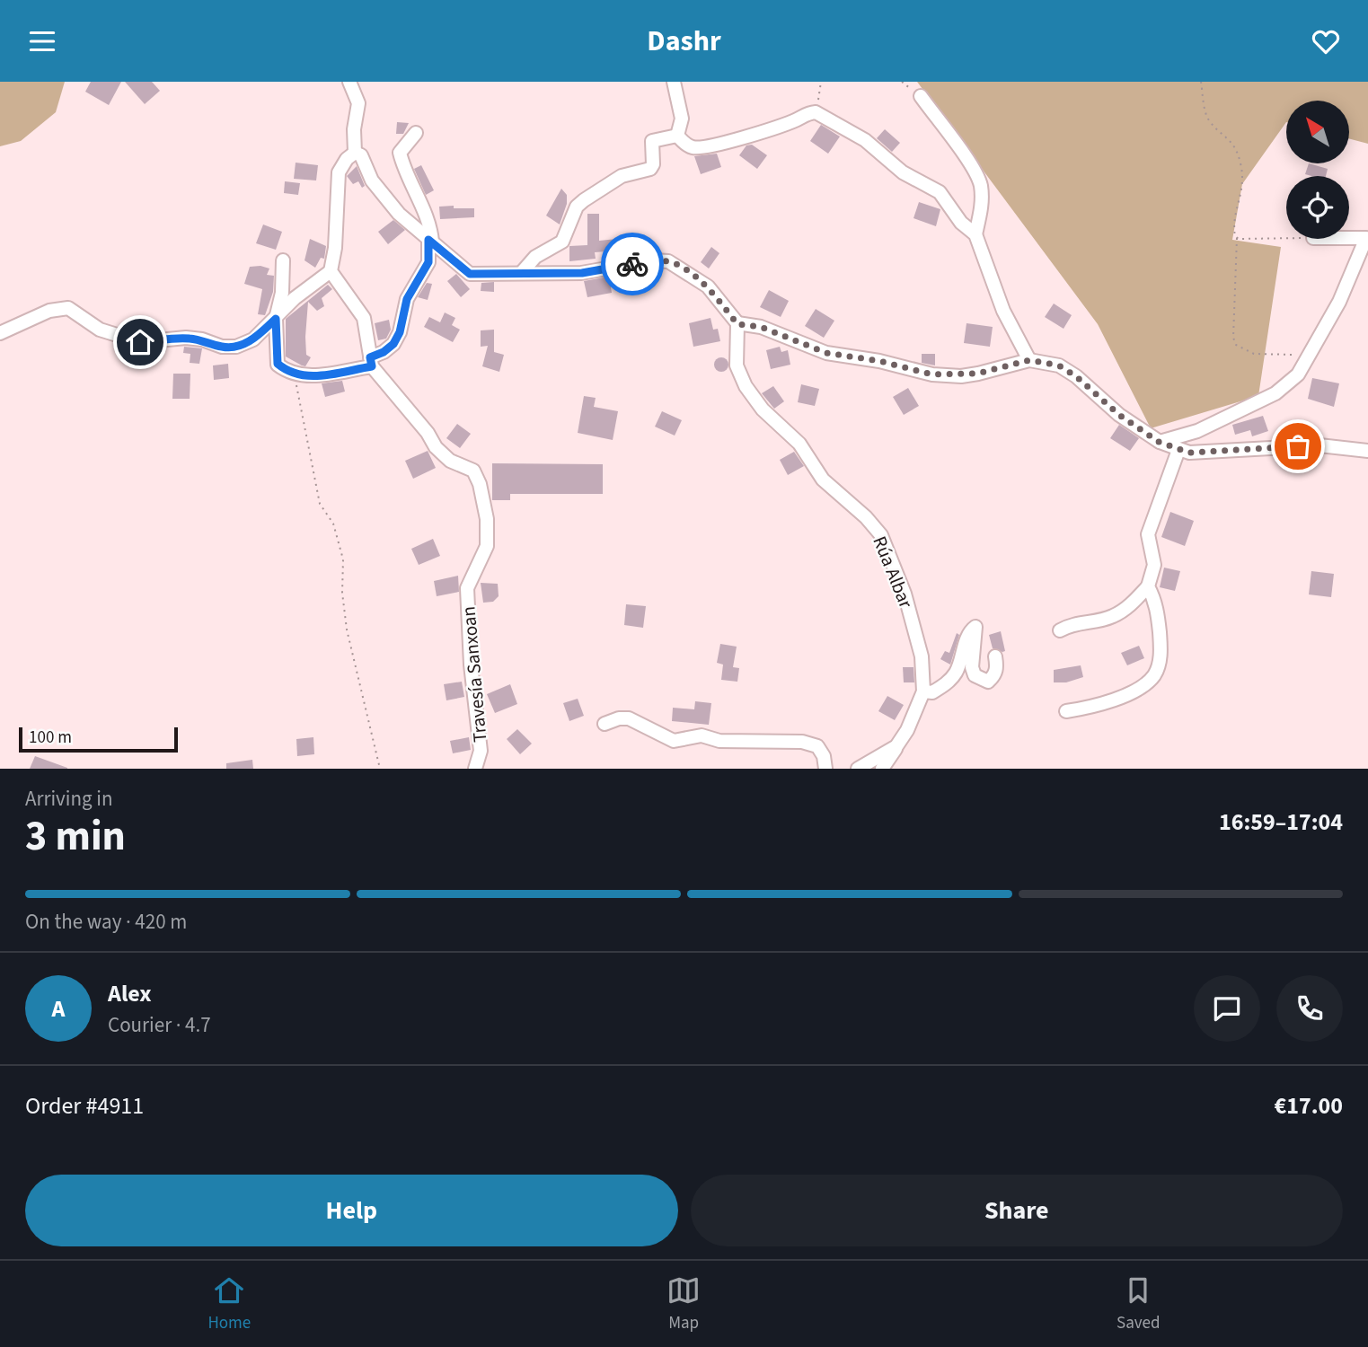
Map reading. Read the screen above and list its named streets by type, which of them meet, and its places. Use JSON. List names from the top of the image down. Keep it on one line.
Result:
{"streets":{"street":["Rúa Albar","Travesía Sanxoan"]},"scale_bar":"100 m","north":"top left","page":{"header":"Dashr","scale":"100 m","heading":["3 min","Arriving in","16:59–17:04"],"panel":["Alex","Courier · 4.7","Order #4911","€17.00"],"bar":"On the way · 420 m","round":"A","buttons":["Help","Share"],"tabs":["Home","Map","Saved"]}}
